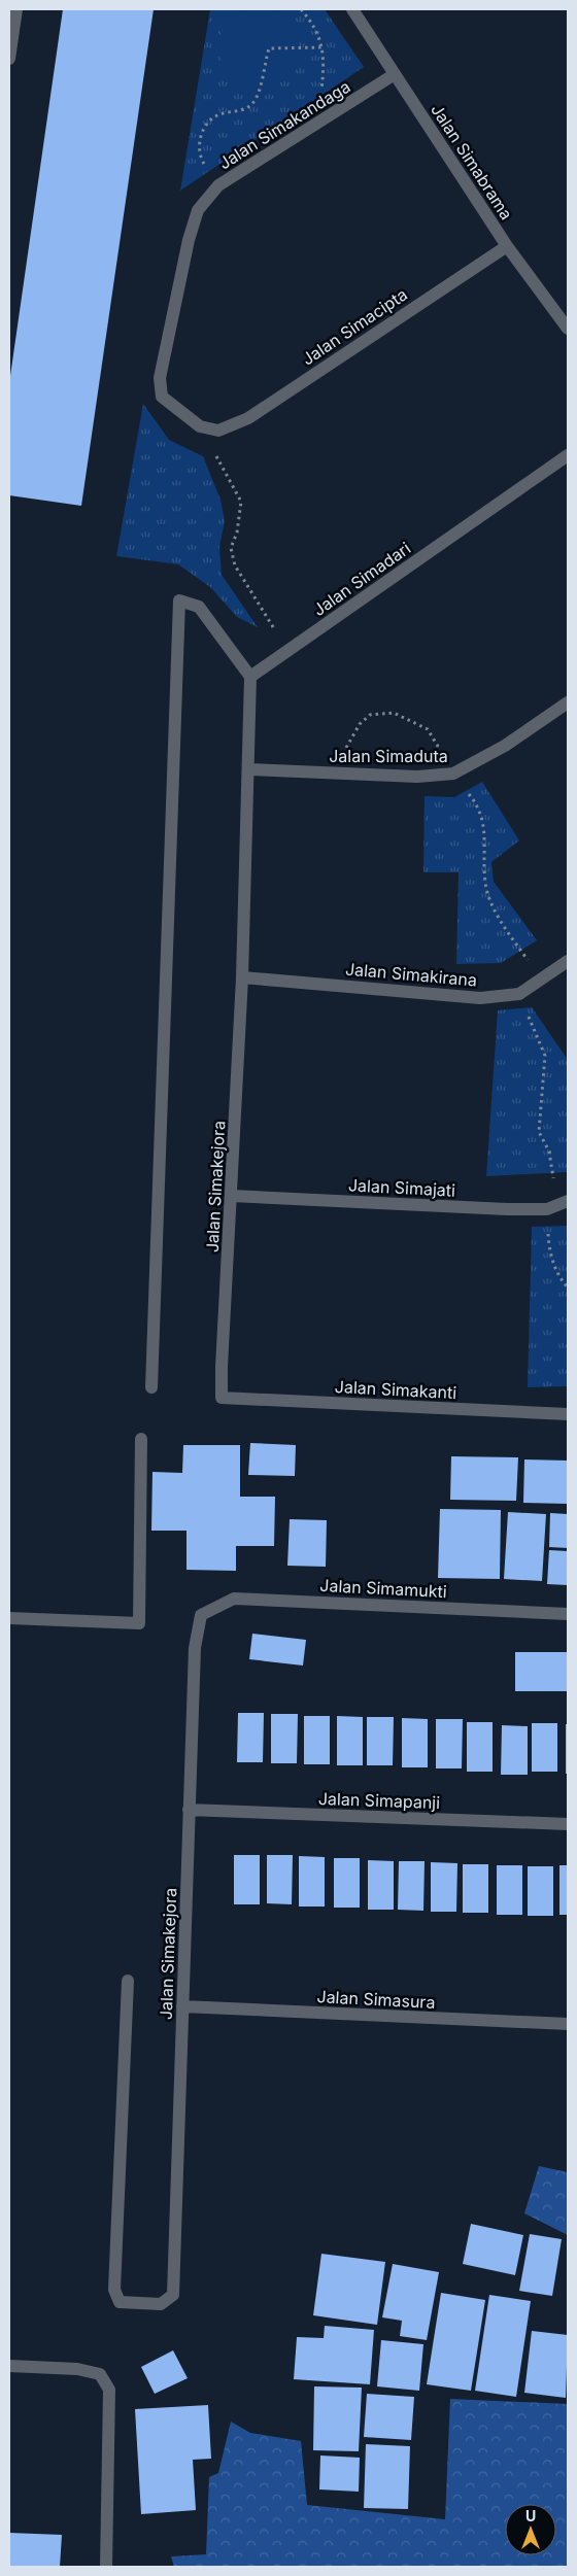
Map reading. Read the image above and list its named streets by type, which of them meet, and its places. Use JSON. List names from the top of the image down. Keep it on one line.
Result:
{"streets":{"street":["Jalan Simakandaga","Jalan Simabrama","Jalan Simacipta","Jalan Simadari","Jalan Simaduta","Jalan Simakirana","Jalan Simakejora","Jalan Simajati","Jalan Simakanti","Jalan Simamukti","Jalan Simapanji","Jalan Simasura"]},"crossings":[["Jalan Simakandaga","Jalan Simabrama"],["Jalan Simakandaga","Jalan Simacipta"],["Jalan Simabrama","Jalan Simacipta"],["Jalan Simaduta","Jalan Simakejora"],["Jalan Simakirana","Jalan Simakejora"],["Jalan Simakejora","Jalan Simajati"],["Jalan Simakejora","Jalan Simakanti"],["Jalan Simakejora","Jalan Simamukti"],["Jalan Simakejora","Jalan Simapanji"],["Jalan Simakejora","Jalan Simasura"]],"north":"top"}
